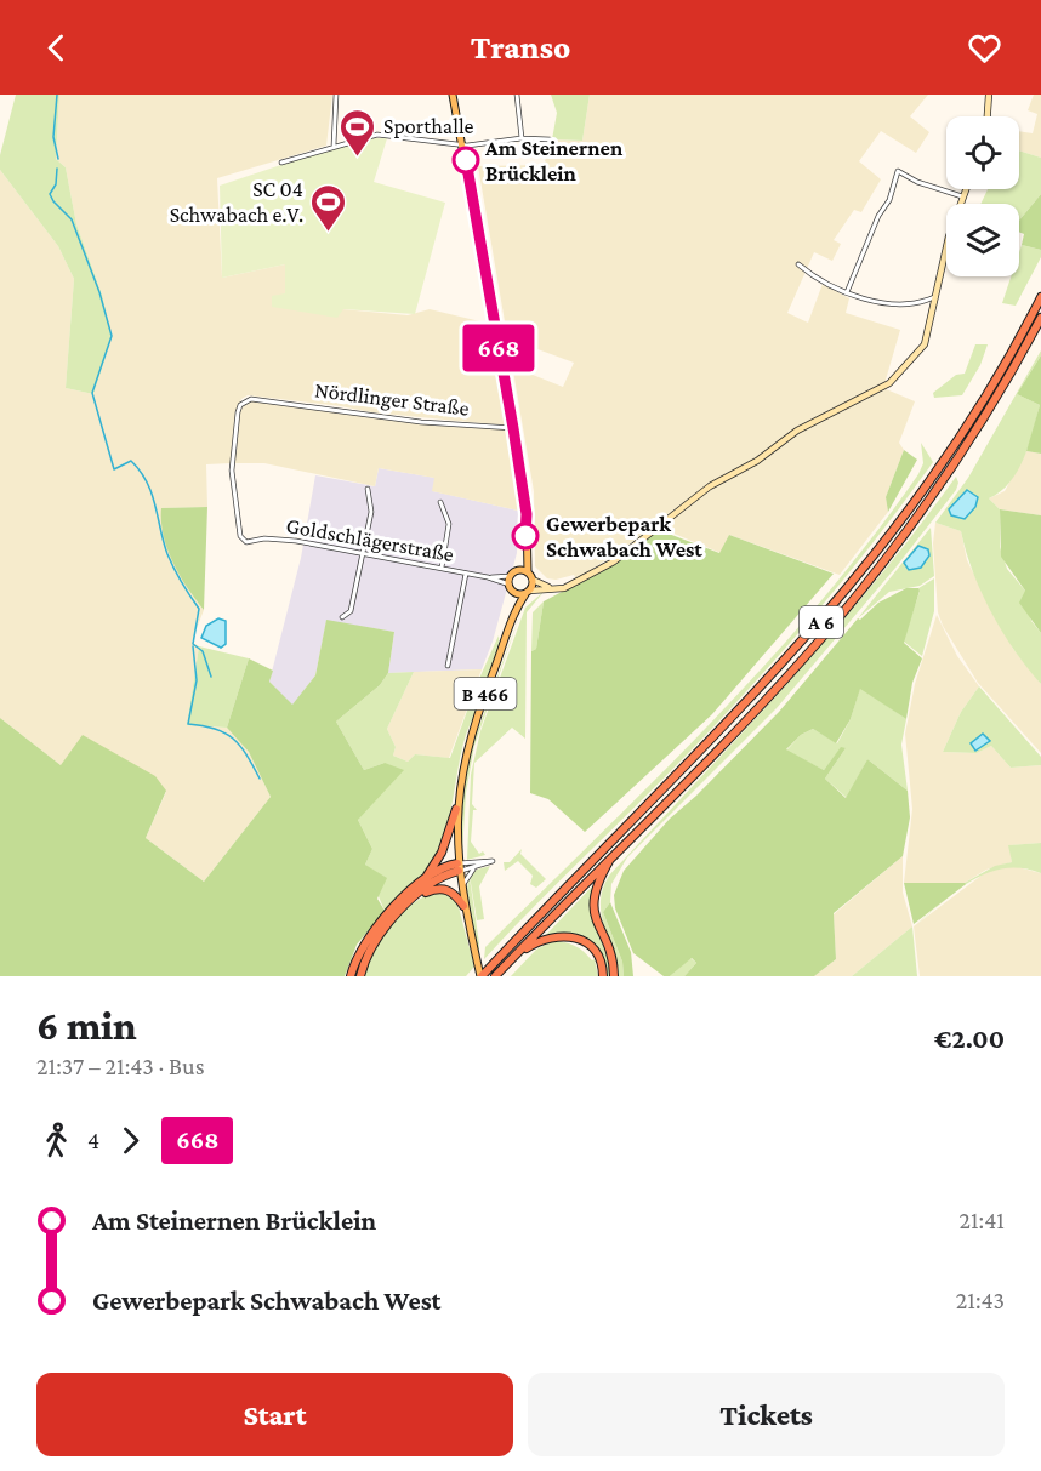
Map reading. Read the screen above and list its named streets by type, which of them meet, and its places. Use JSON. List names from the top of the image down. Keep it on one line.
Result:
{"streets":{"highway":["A 6"],"main road":["B 466"],"street":["Nördlinger Straße","Goldschlägerstraße"]},"crossings":[["Nördlinger Straße","Goldschlägerstraße"],["Goldschlägerstraße","B 466"],["A 6","B 466"]],"places":{"sports":["Sporthalle","SC 04 Schwabach e.V."],"other":["Am Steinernen Brücklein","Gewerbepark Schwabach West"]},"lines":["bus line 668"],"page":{"header":"Transo","on_map":"668","heading":["6 min","21:37 – 21:43 · Bus","€2.00"],"legs":["4","668"],"list":[{"name":"Am Steinernen Brücklein","value":"21:41"},{"name":"Gewerbepark Schwabach West","value":"21:43"}],"buttons":["Start","Tickets"]}}
